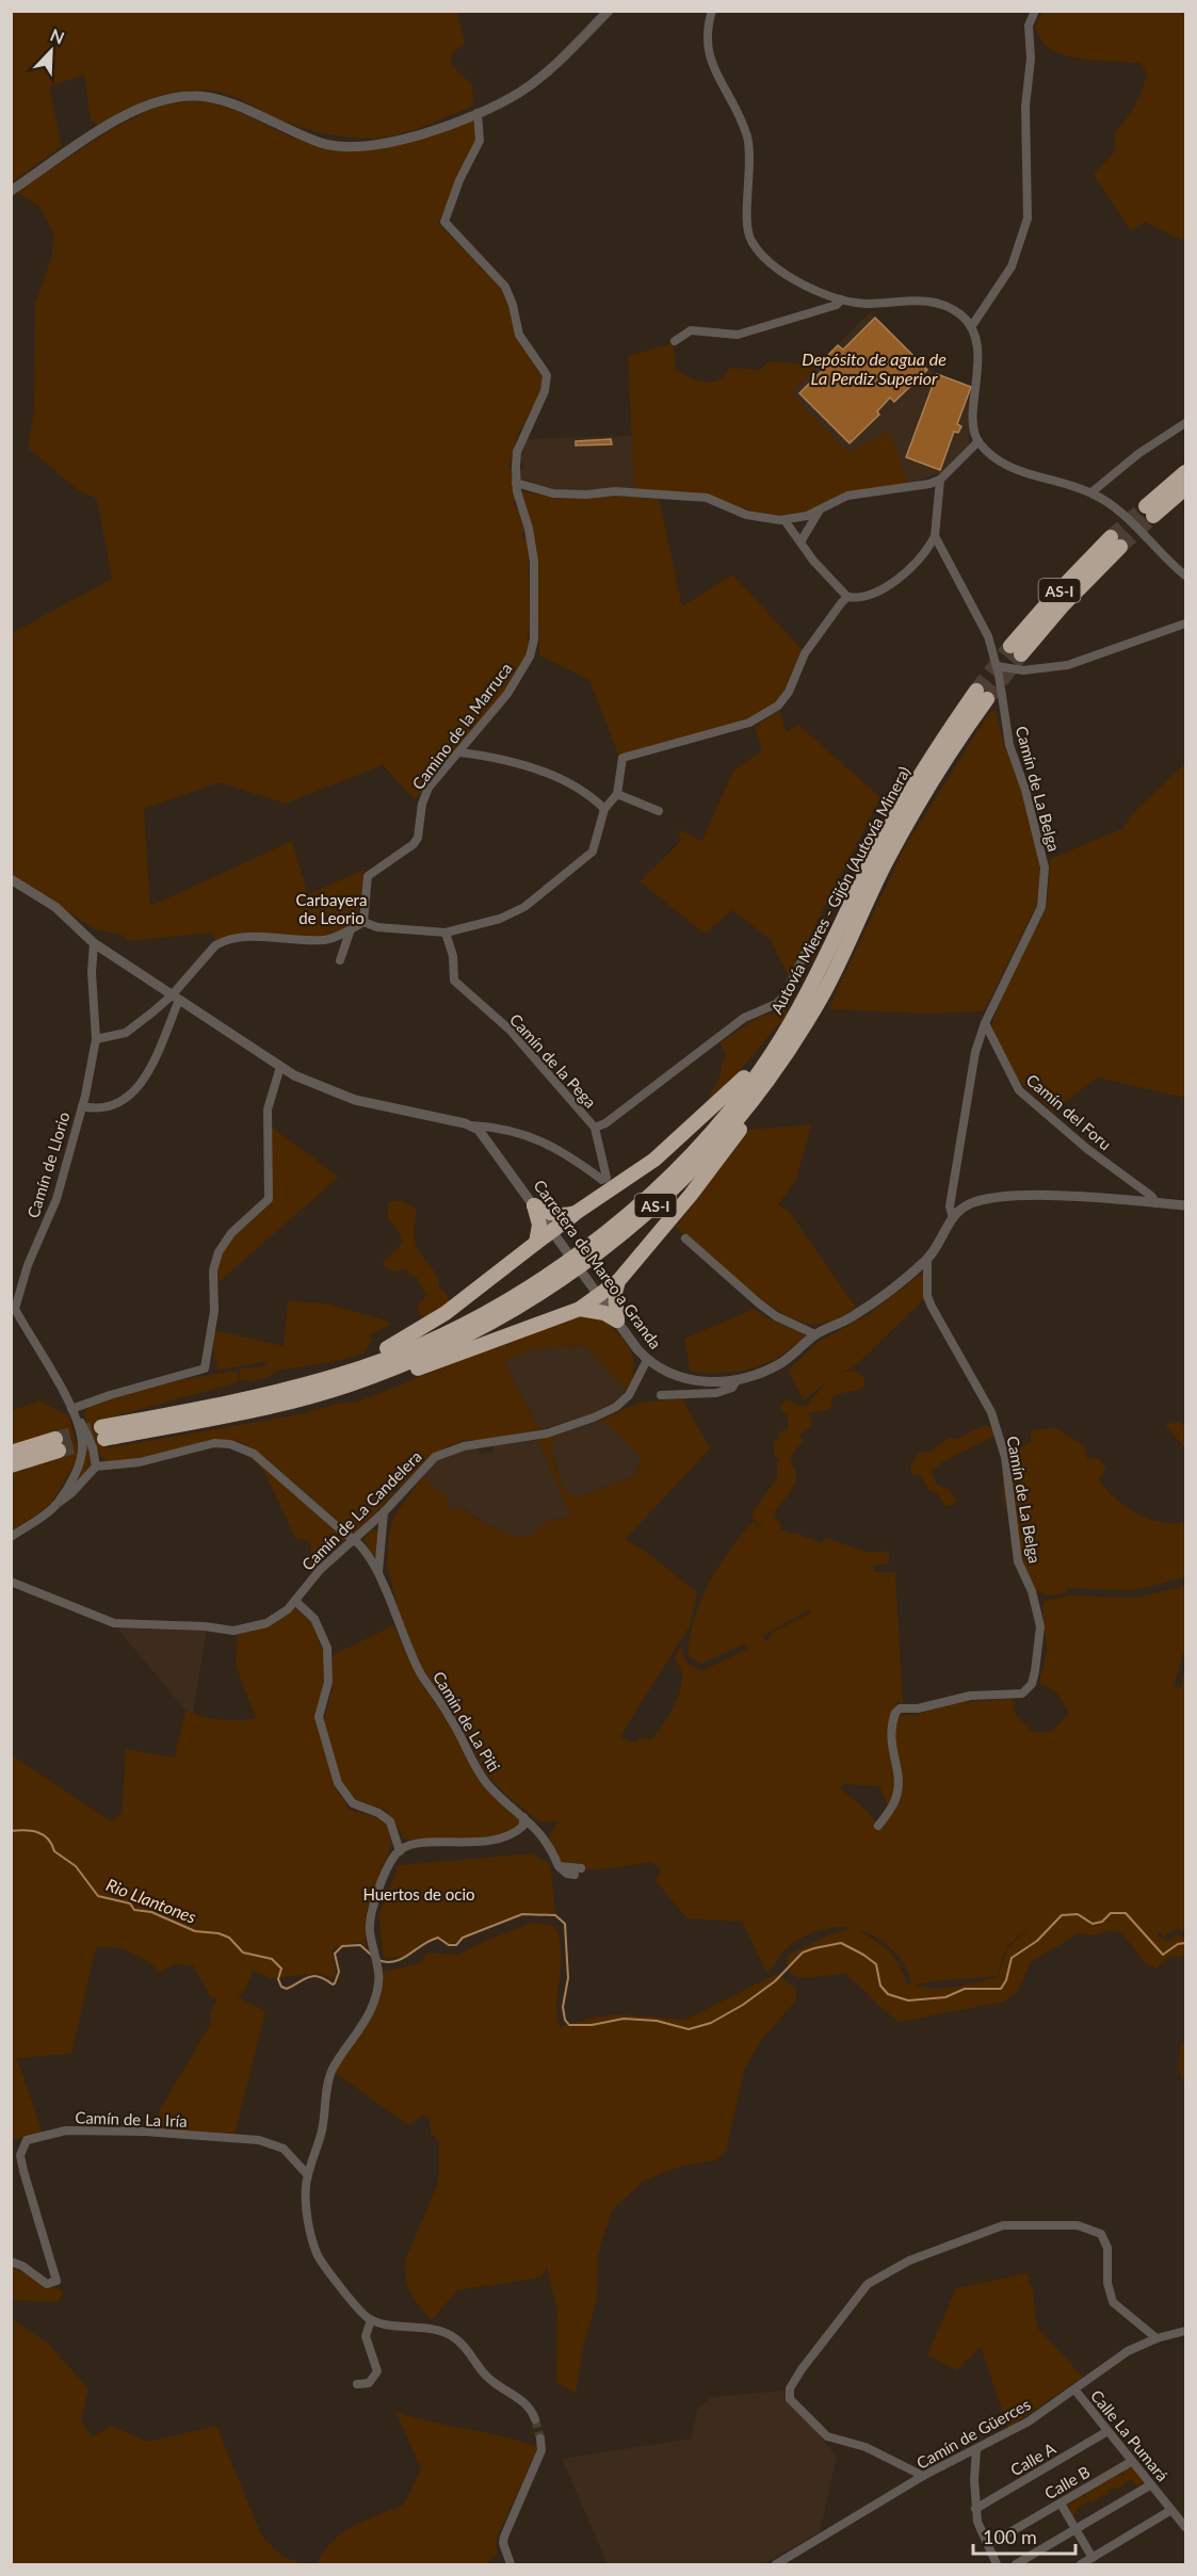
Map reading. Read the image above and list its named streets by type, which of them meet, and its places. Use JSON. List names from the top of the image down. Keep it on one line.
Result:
{"streets":{"highway":["AS-I","Autovía Mieres - Gijón (Autovía Minera)"],"street":["Camino de la Marruca","Camín de La Belga","Camín de la Pega","Camín del Foru","Camín de Llorio","Carretera de Mareo a Granda","Camín de La Candelera","Camín de La Piti","Camín de La Iría","Camín de Güerces","Calle La Pumará","Calle A","Calle B"]},"crossings":[["Camín de La Belga","Camín del Foru"],["Camín de La Belga","Carretera de Mareo a Granda"],["Camín de la Pega","Carretera de Mareo a Granda"],["Camín del Foru","Carretera de Mareo a Granda"],["Camín de Llorio","Camín de La Piti"],["Carretera de Mareo a Granda","Camín de La Candelera"],["Camín de La Candelera","Camín de La Piti"],["Camín de Güerces","Calle La Pumará"]],"water":["Depósito de agua de La Perdiz Superior","Rio Llantones"],"parks":["Carbayera de Leorio","Huertos de ocio"],"scale_bar":"100 m","north":"top right"}
